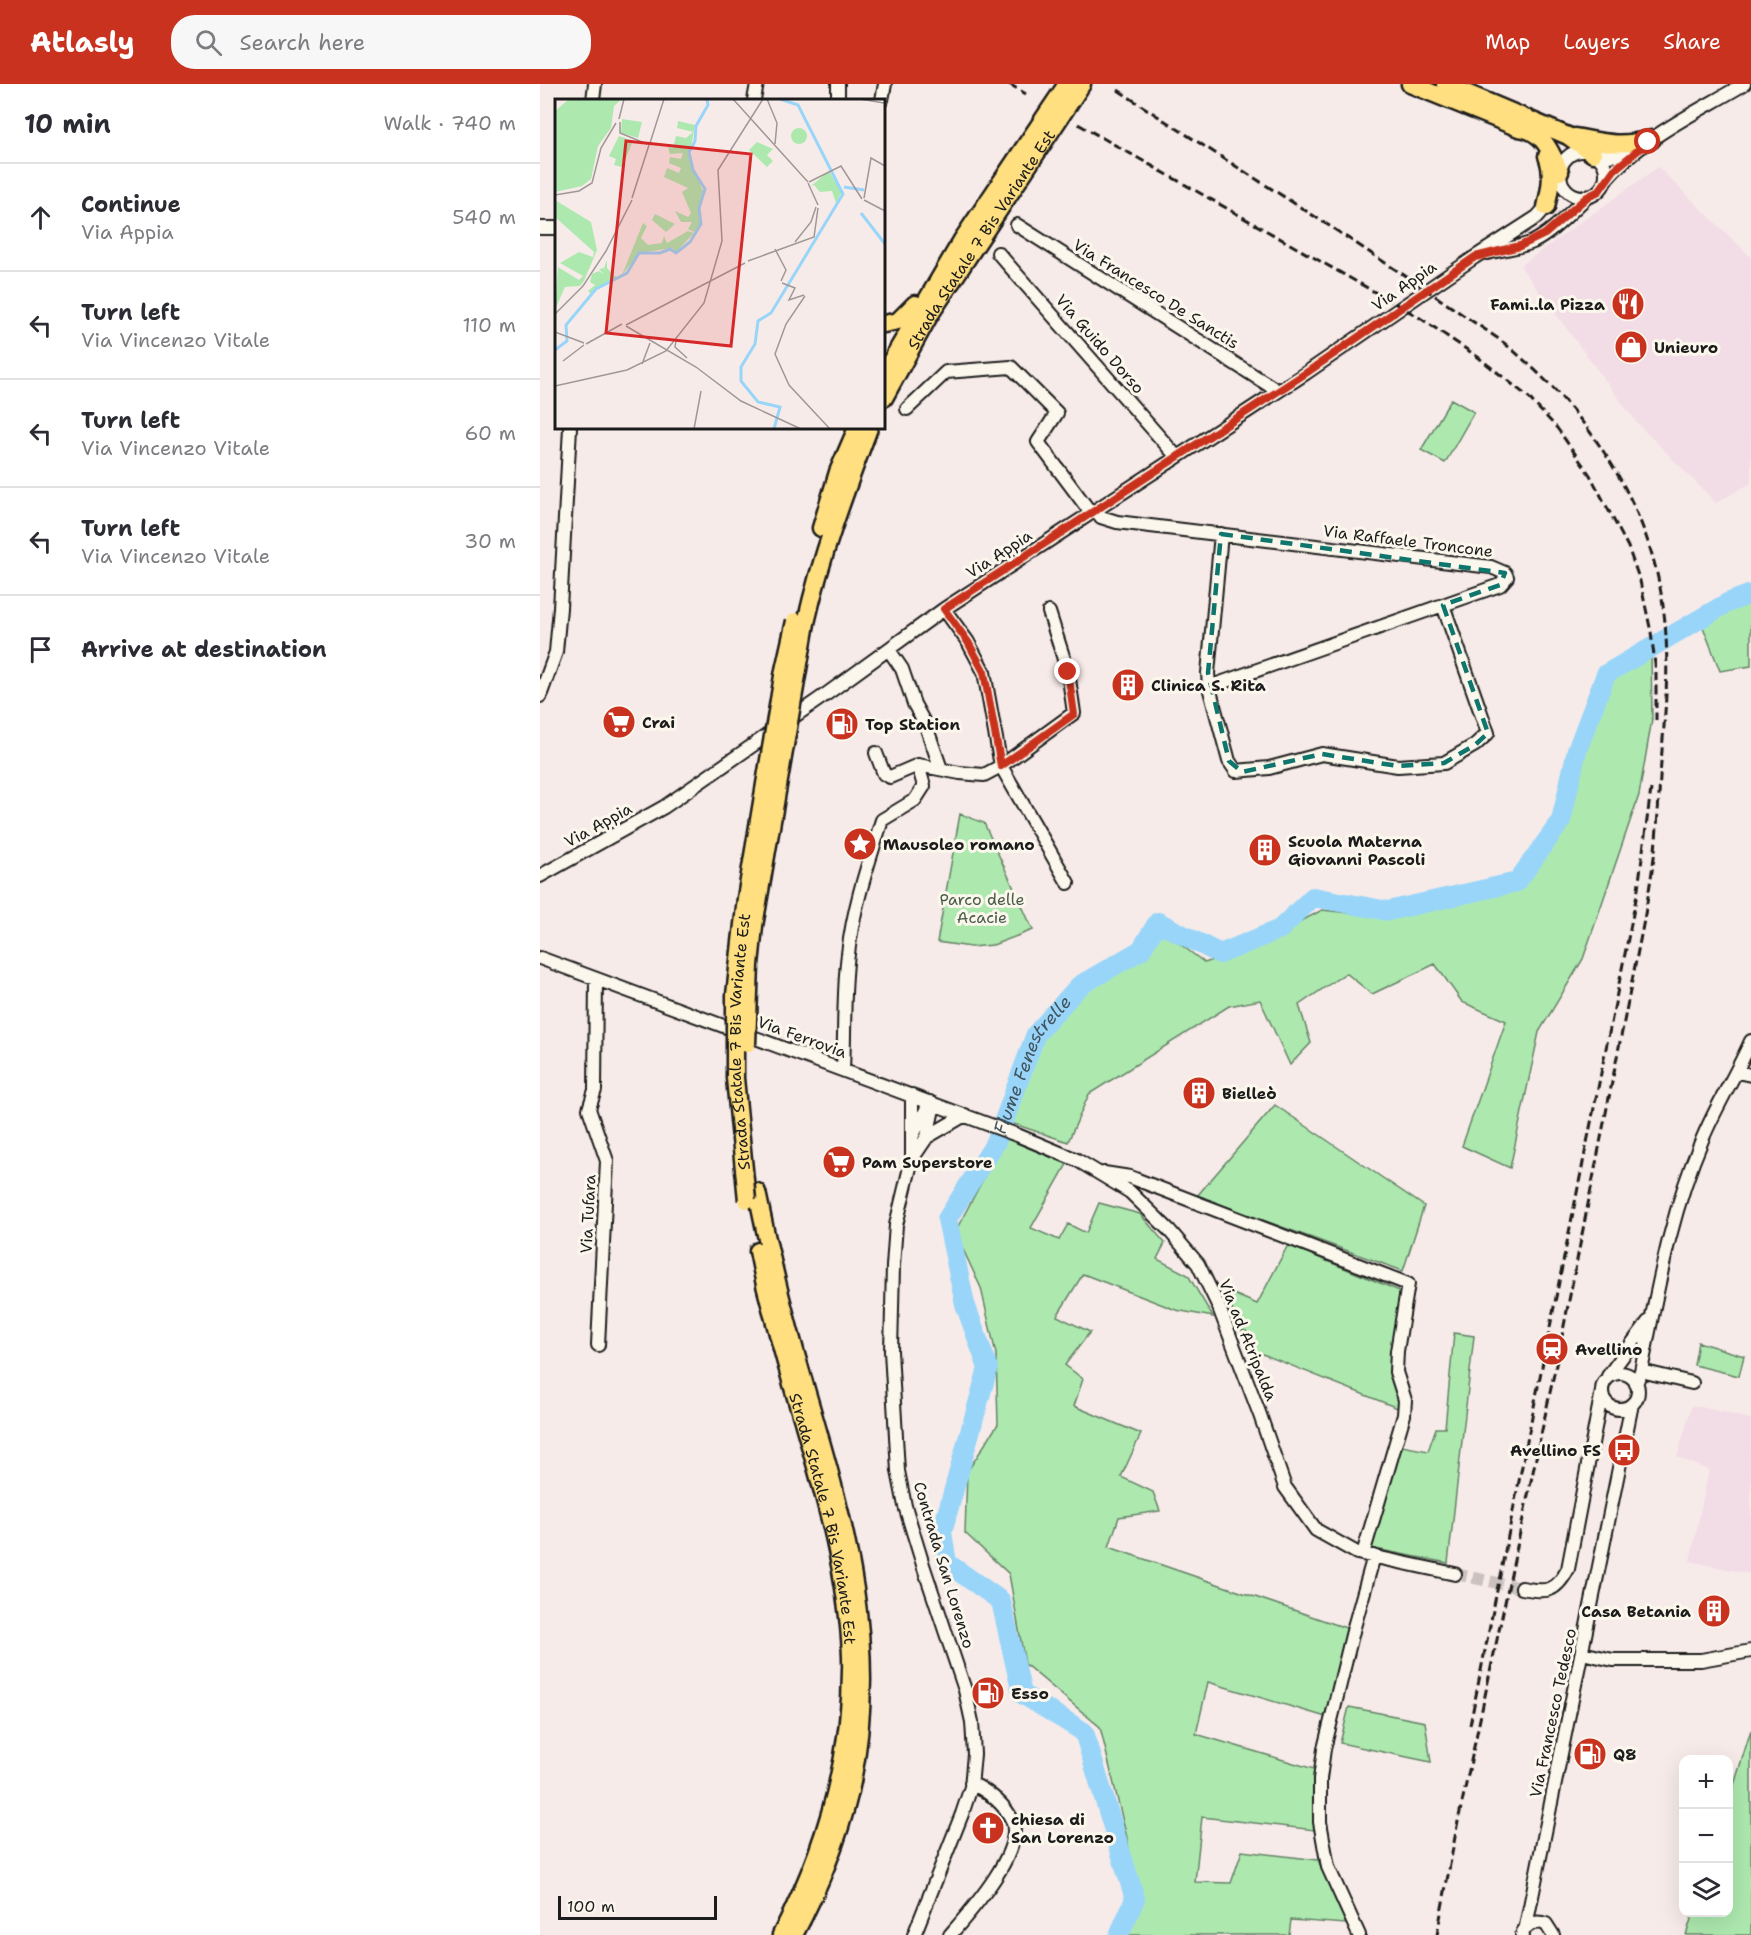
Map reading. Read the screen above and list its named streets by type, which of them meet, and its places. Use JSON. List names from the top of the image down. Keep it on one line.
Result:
{"streets":{"highway":["Strada Statale 7 Bis Variante Est"],"street":["Via Appia","Via Francesco De Sanctis","Via Guido Dorso","Via Raffaele Troncone","Via Ferrovia","Via Tufara","Via ad Atripalda","Contrada San Lorenzo","Via Francesco Tedesco"]},"crossings":[["Via Appia","Via Francesco De Sanctis"],["Via Appia","Via Guido Dorso"],["Via Appia","Via Raffaele Troncone"],["Via Ferrovia","Via Tufara"],["Via Ferrovia","Via ad Atripalda"],["Via Ferrovia","Contrada San Lorenzo"]],"water":["Fiume Fenestrelle"],"parks":["Parco delle Acacie"],"places":{"restaurant":["Fami..la Pizza"],"shop":["Unieuro"],"building":["Clinica S. Rita","Scuola Materna Giovanni Pascoli","Bielleò","Casa Betania"],"supermarket":["Crai","Pam Superstore"],"fuel station":["Top Station","Esso","Q8"],"place":["Mausoleo romano"],"station":["Avellino"],"bus stop":["Avellino FS"],"church":["chiesa di San Lorenzo"]},"scale_bar":"100 m","page":{"header":"Atlasly","search":"Search here","nav":["Map","Layers","Share"],"heading":["10 min","Walk · 740 m"],"list":[["Continue","Via Appia","540 m"],["Turn left","Via Vincenzo Vitale","110 m"],["Turn left","Via Vincenzo Vitale","60 m"],["Turn left","Via Vincenzo Vitale","30 m"],"Arrive at destination"],"map_buttons":["+","−"],"scale":"100 m"}}
